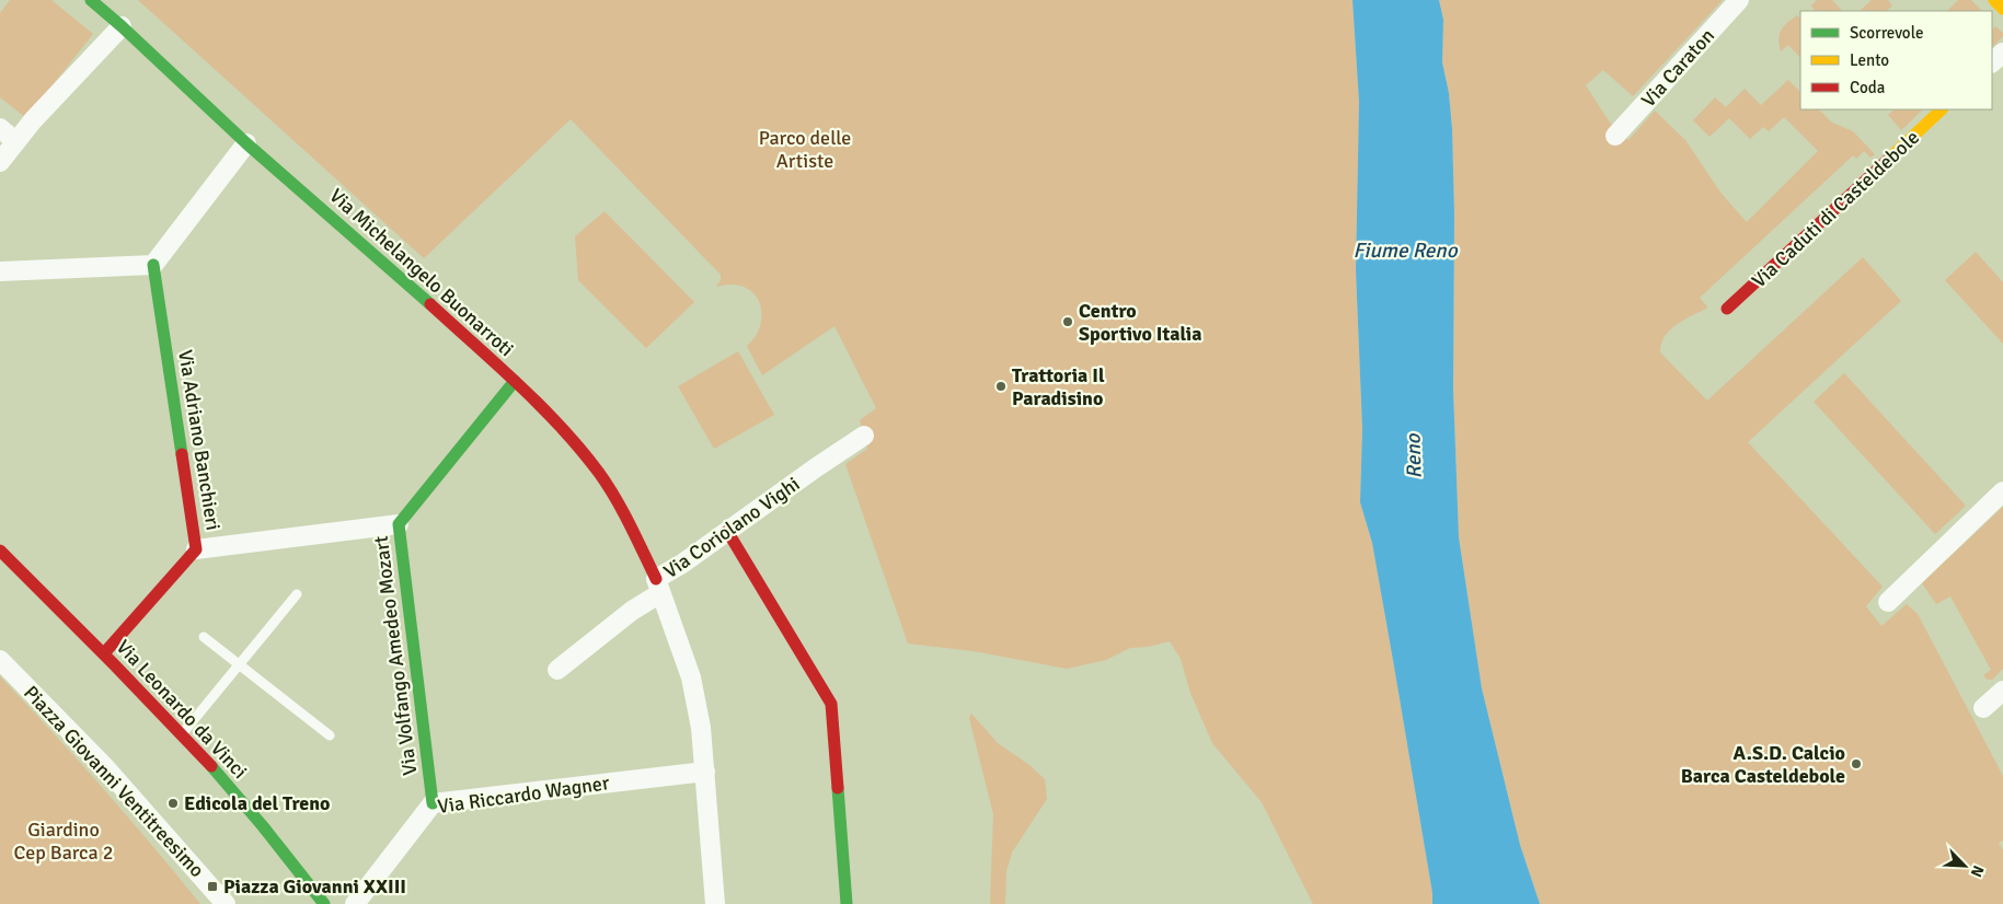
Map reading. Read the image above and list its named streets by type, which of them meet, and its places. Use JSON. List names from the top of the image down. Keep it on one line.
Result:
{"streets":{"street":["Via Caraton","Via Caduti di Casteldebole","Via Michelangelo Buonarroti","Via Adriano Banchieri","Via Coriolano Vighi","Via Volfango Amedeo Mozart","Via Leonardo da Vinci","Piazza Giovanni Ventitreesimo","Via Riccardo Wagner"]},"crossings":[["Via Michelangelo Buonarroti","Via Coriolano Vighi"],["Via Michelangelo Buonarroti","Via Volfango Amedeo Mozart"],["Via Adriano Banchieri","Via Leonardo da Vinci"],["Via Coriolano Vighi","Via Riccardo Wagner"],["Via Volfango Amedeo Mozart","Via Riccardo Wagner"]],"water":["Fiume Reno","Reno"],"parks":["Parco delle Artiste","Giardino Cep Barca 2"],"places":{"other":["Centro Sportivo Italia","Trattoria Il Paradisino","A.S.D. Calcio Barca Casteldebole","Edicola del Treno"],"transit":["Piazza Giovanni XXIII"]},"legend":["Scorrevole","Lento","Coda"],"north":"bottom right"}
